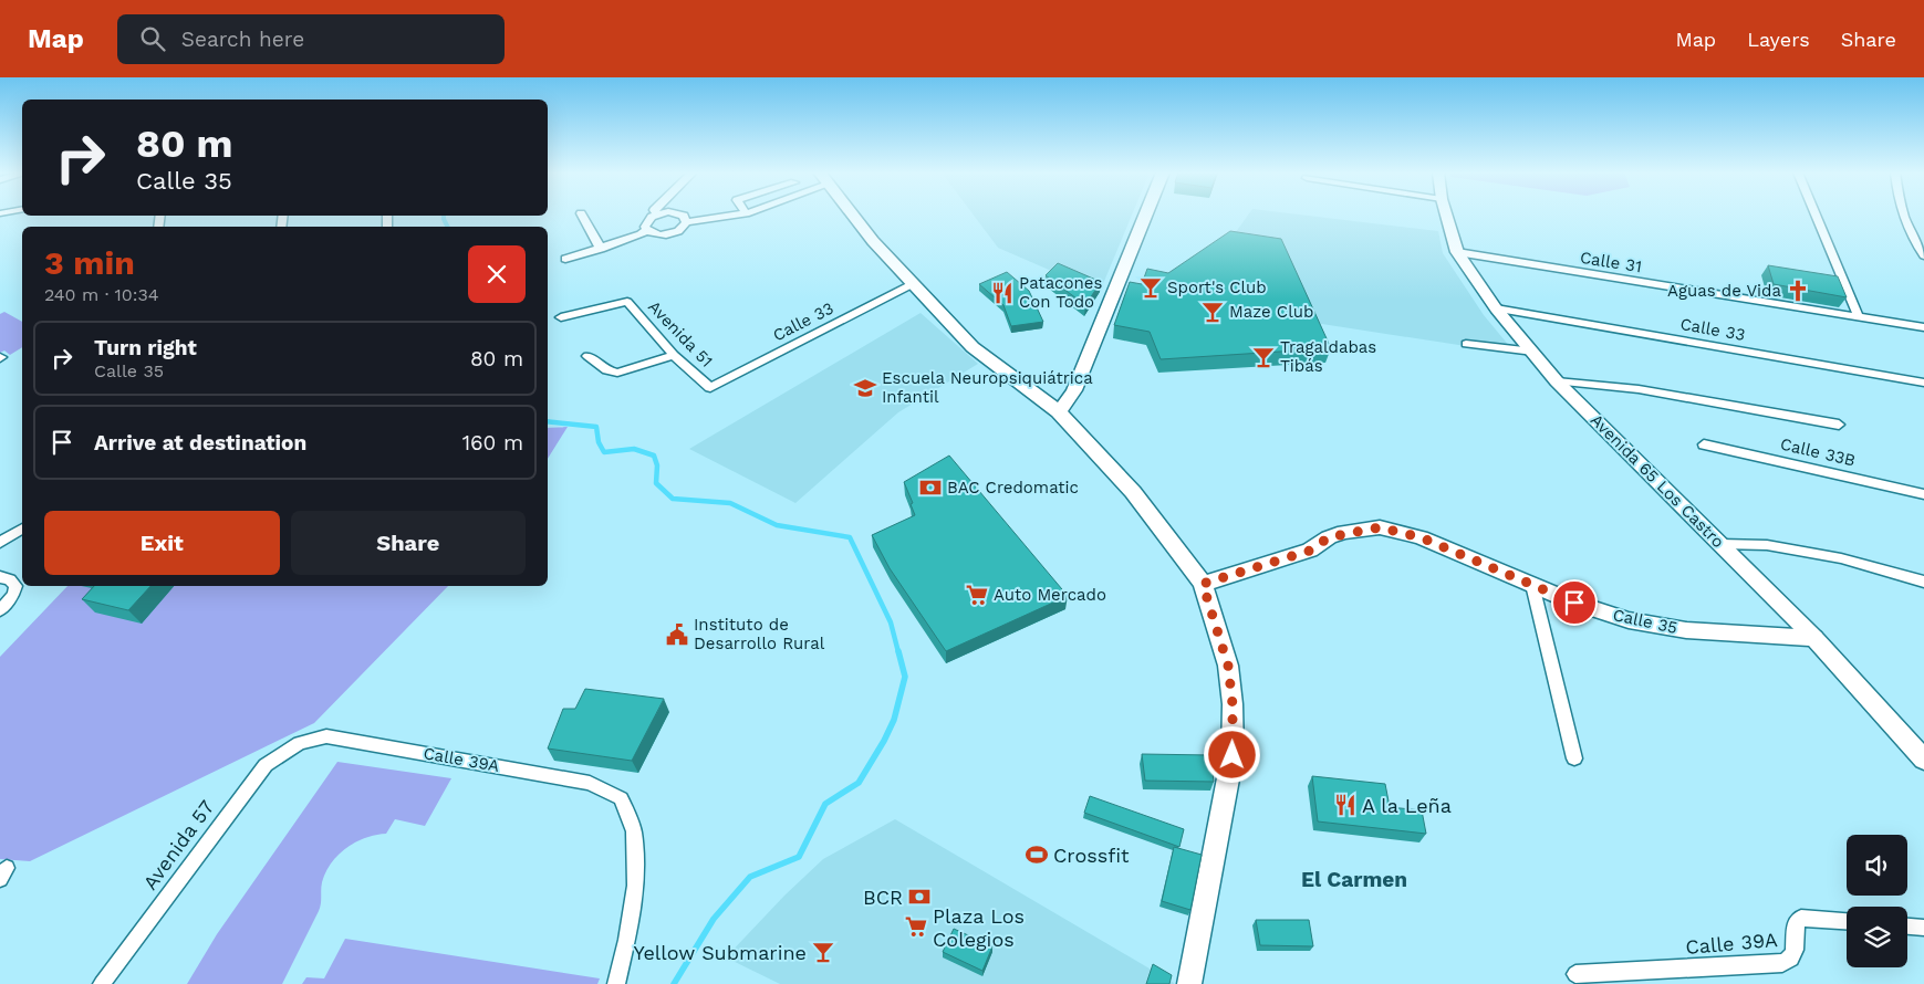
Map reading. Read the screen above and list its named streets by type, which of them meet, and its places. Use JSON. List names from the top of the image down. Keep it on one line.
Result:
{"streets":{"main road":["Avenida 65 Los Castro","Calle 35"],"street":["Calle 31","Calle 33","Avenida 51","Calle 33B","Calle 39A","Avenida 57"]},"crossings":[["Calle 31","Avenida 65 Los Castro"],["Calle 33","Avenida 51"],["Calle 33","Avenida 65 Los Castro"],["Avenida 65 Los Castro","Calle 35"],["Calle 39A","Avenida 57"]],"districts":["El Carmen"],"places":{"bar":["Sport's Club","Maze Club","Tragaldabas Tibás","Yellow Submarine"],"church":["Aguas de Vida"],"restaurant":["Patacones Con Todo","A la Leña"],"school or university":["Escuela Neuropsiquiátrica Infantil"],"bank":["BAC Credomatic","BCR"],"supermarket":["Auto Mercado","Plaza Los Colegios"],"public building":["Instituto de Desarrollo Rural"],"sports":["Crossfit"]},"page":{"header":"Map","search":"Search here","nav":["Map","Layers","Share"],"turn":["80 m","Calle 35"],"heading":["3 min","240 m · 10:34"],"list":[{"name":"Turn right","note":"Calle 35","value":"80 m"},{"name":"Arrive at destination","value":"160 m"}],"buttons":["Exit","Share"]}}
